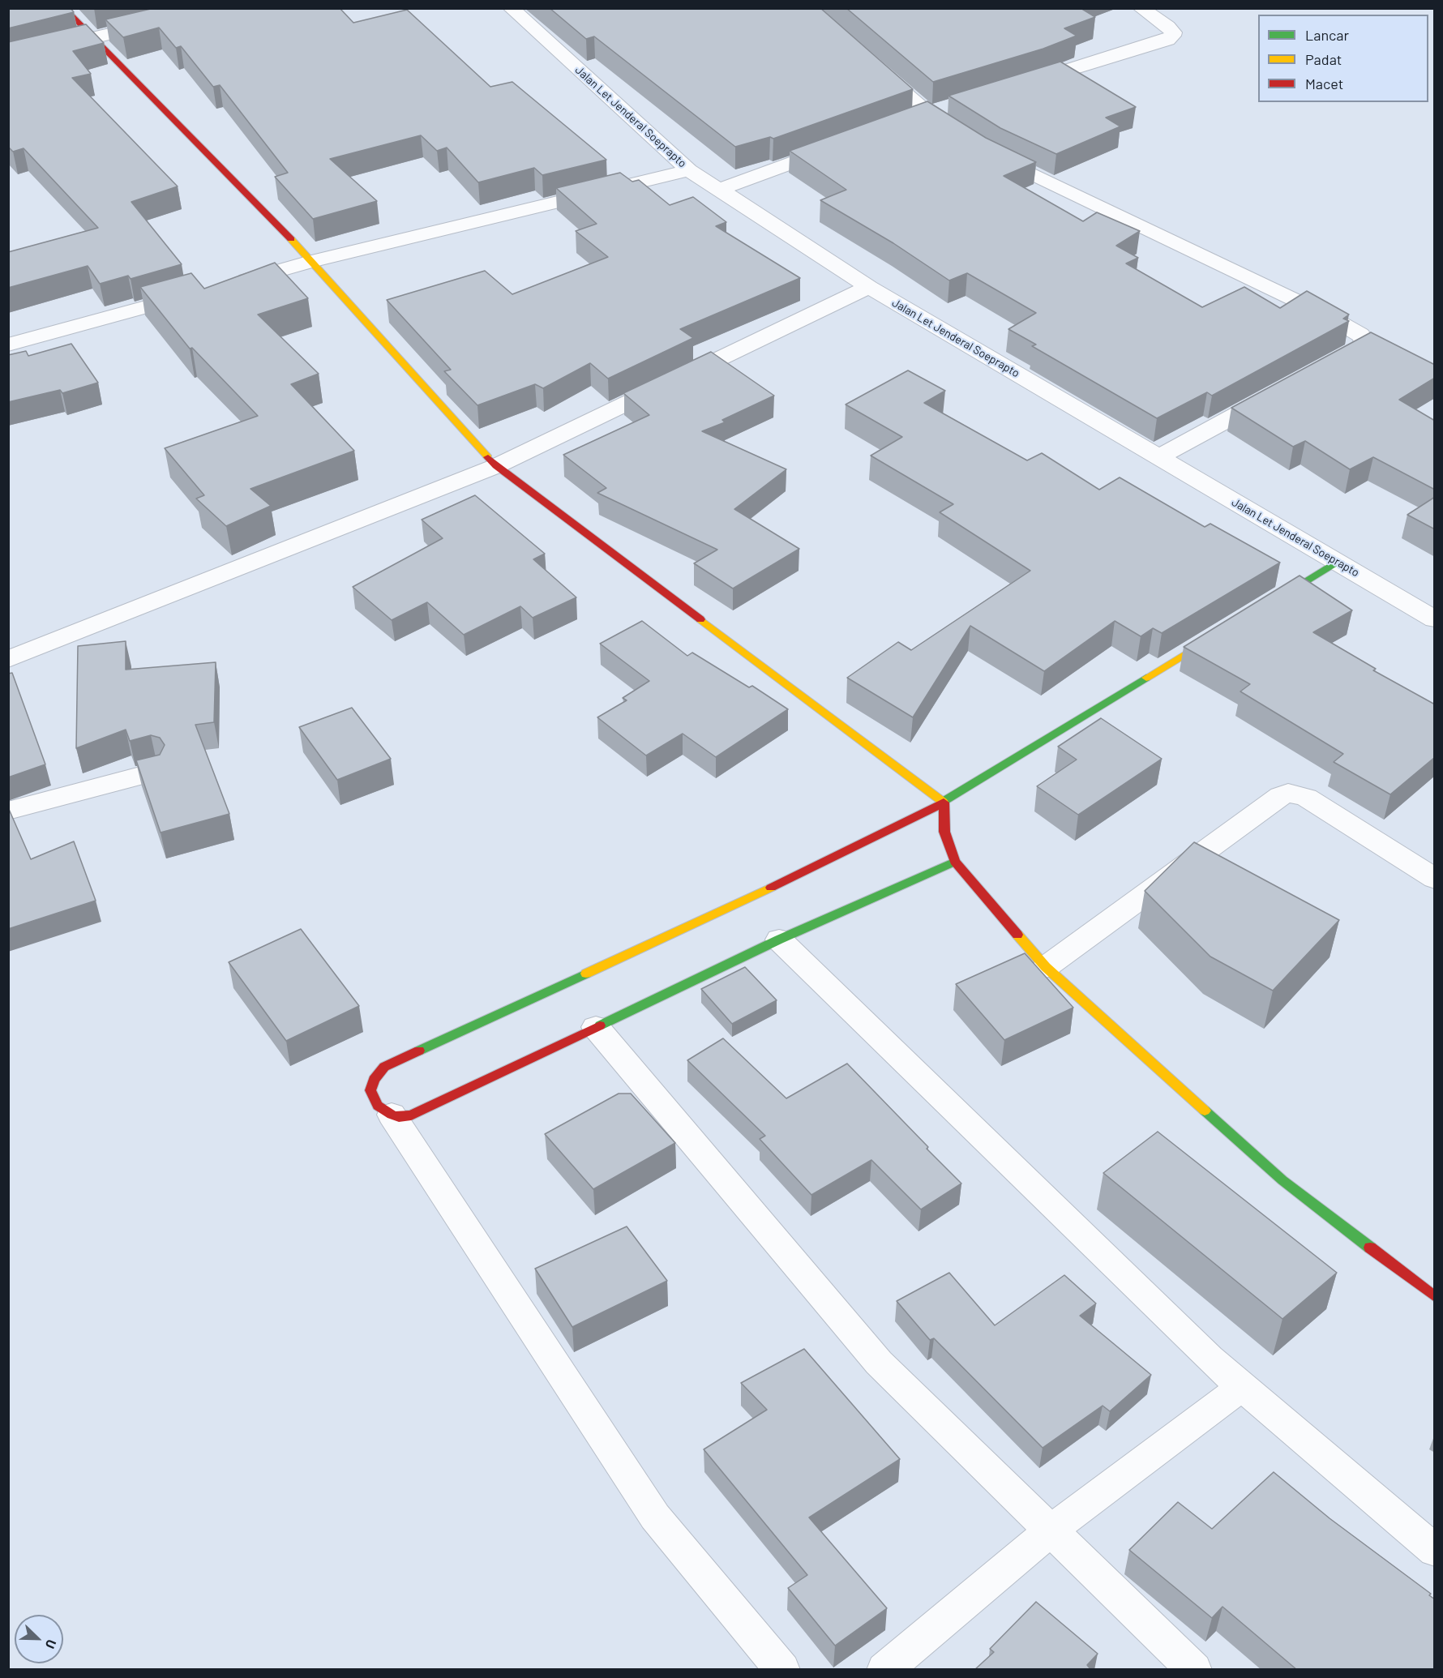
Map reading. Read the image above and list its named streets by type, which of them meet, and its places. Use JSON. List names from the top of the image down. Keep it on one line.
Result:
{"streets":{"street":["Jalan Let Jenderal Soeprapto"]},"legend":["Lancar","Padat","Macet"],"north":"bottom right"}
